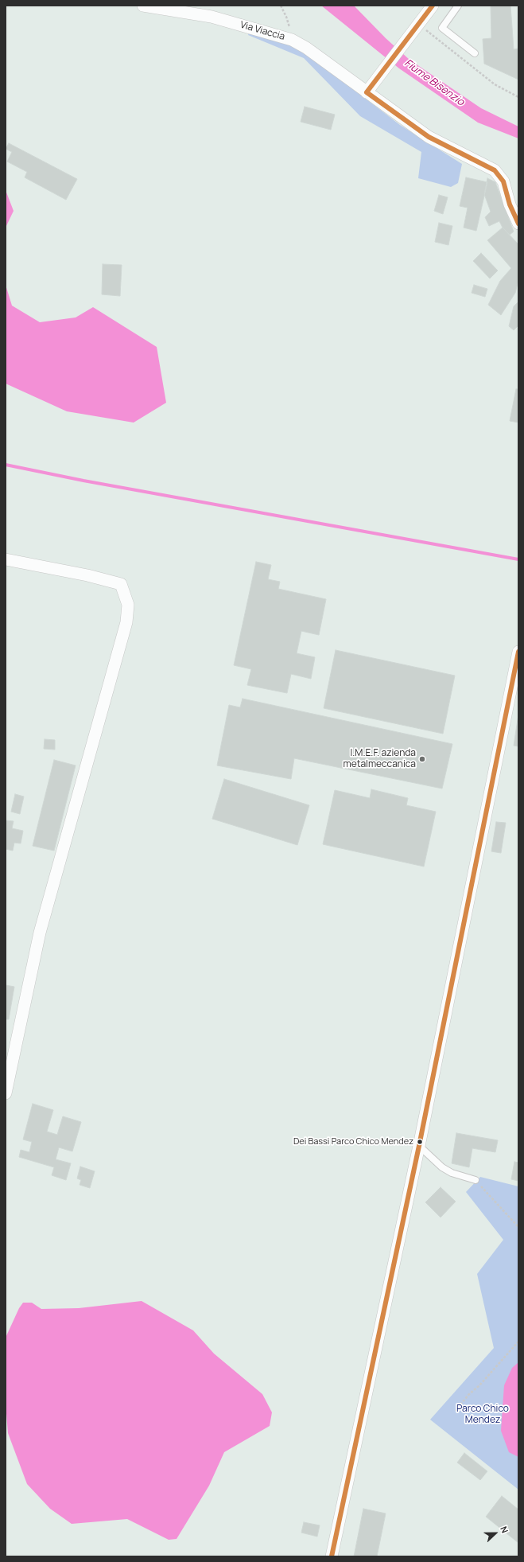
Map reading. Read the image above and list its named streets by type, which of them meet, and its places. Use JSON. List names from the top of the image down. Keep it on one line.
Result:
{"streets":{"street":["Via Viaccia"]},"water":["Fiume Bisenzio"],"parks":["Parco Chico Mendez"],"places":["I.M.E.F. azienda metalmeccanica","Dei Bassi Parco Chico Mendez"],"north":"right"}
